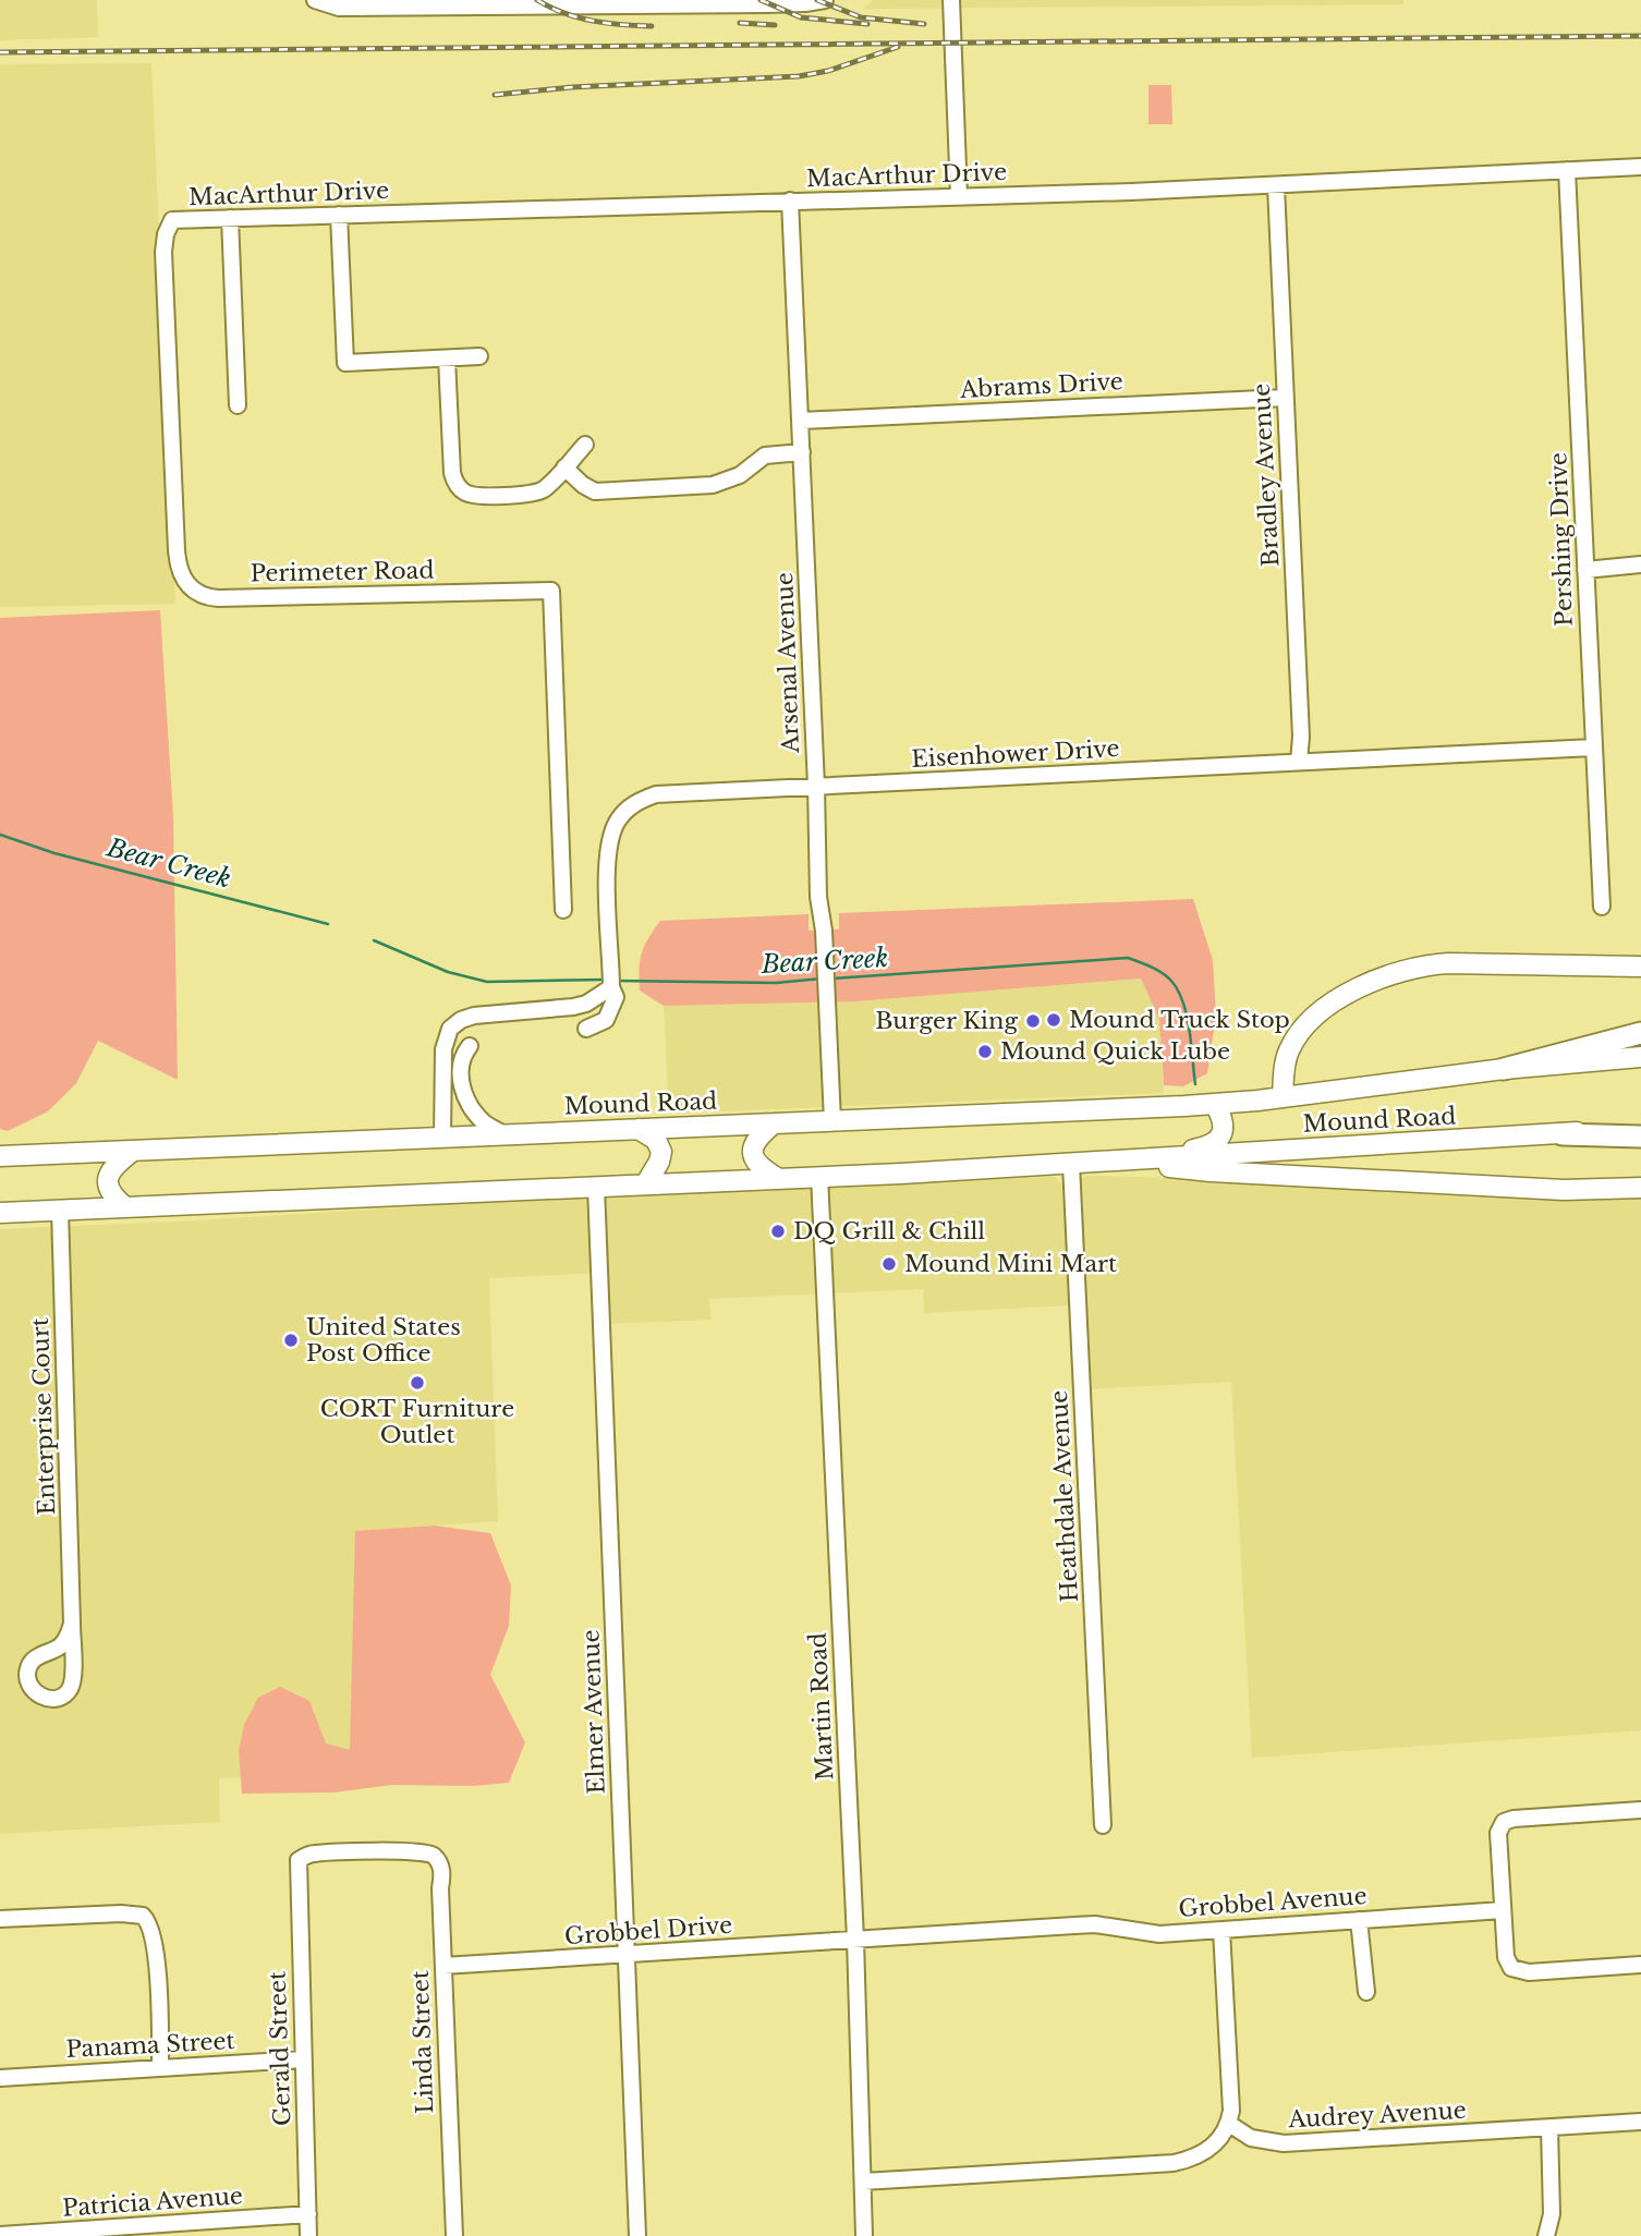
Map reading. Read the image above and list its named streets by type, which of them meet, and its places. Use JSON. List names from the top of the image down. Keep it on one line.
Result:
{"streets":{"main road":["Mound Road"],"street":["MacArthur Drive","Abrams Drive","Bradley Avenue","Pershing Drive","Perimeter Road","Arsenal Avenue","Eisenhower Drive","Enterprise Court","Heathdale Avenue","Martin Road","Elmer Avenue","Grobbel Avenue","Grobbel Drive","Linda Street","Panama Street","Gerald Street","Audrey Avenue","Patricia Avenue"]},"crossings":[["MacArthur Drive","Bradley Avenue"],["MacArthur Drive","Pershing Drive"],["MacArthur Drive","Perimeter Road"],["MacArthur Drive","Arsenal Avenue"],["Abrams Drive","Bradley Avenue"],["Abrams Drive","Arsenal Avenue"],["Bradley Avenue","Eisenhower Drive"],["Pershing Drive","Eisenhower Drive"],["Arsenal Avenue","Eisenhower Drive"],["Arsenal Avenue","Mound Road"],["Mound Road","Enterprise Court"],["Mound Road","Heathdale Avenue"],["Mound Road","Martin Road"],["Mound Road","Elmer Avenue"],["Martin Road","Grobbel Avenue"],["Martin Road","Grobbel Drive"],["Elmer Avenue","Grobbel Drive"],["Grobbel Avenue","Grobbel Drive"],["Grobbel Drive","Linda Street"],["Linda Street","Gerald Street"],["Panama Street","Gerald Street"],["Gerald Street","Patricia Avenue"]],"water":["Bear Creek"],"places":["Mound Truck Stop","Burger King","Mound Quick Lube","DQ Grill & Chill","Mound Mini Mart","United States Post Office","CORT Furniture Outlet"]}
